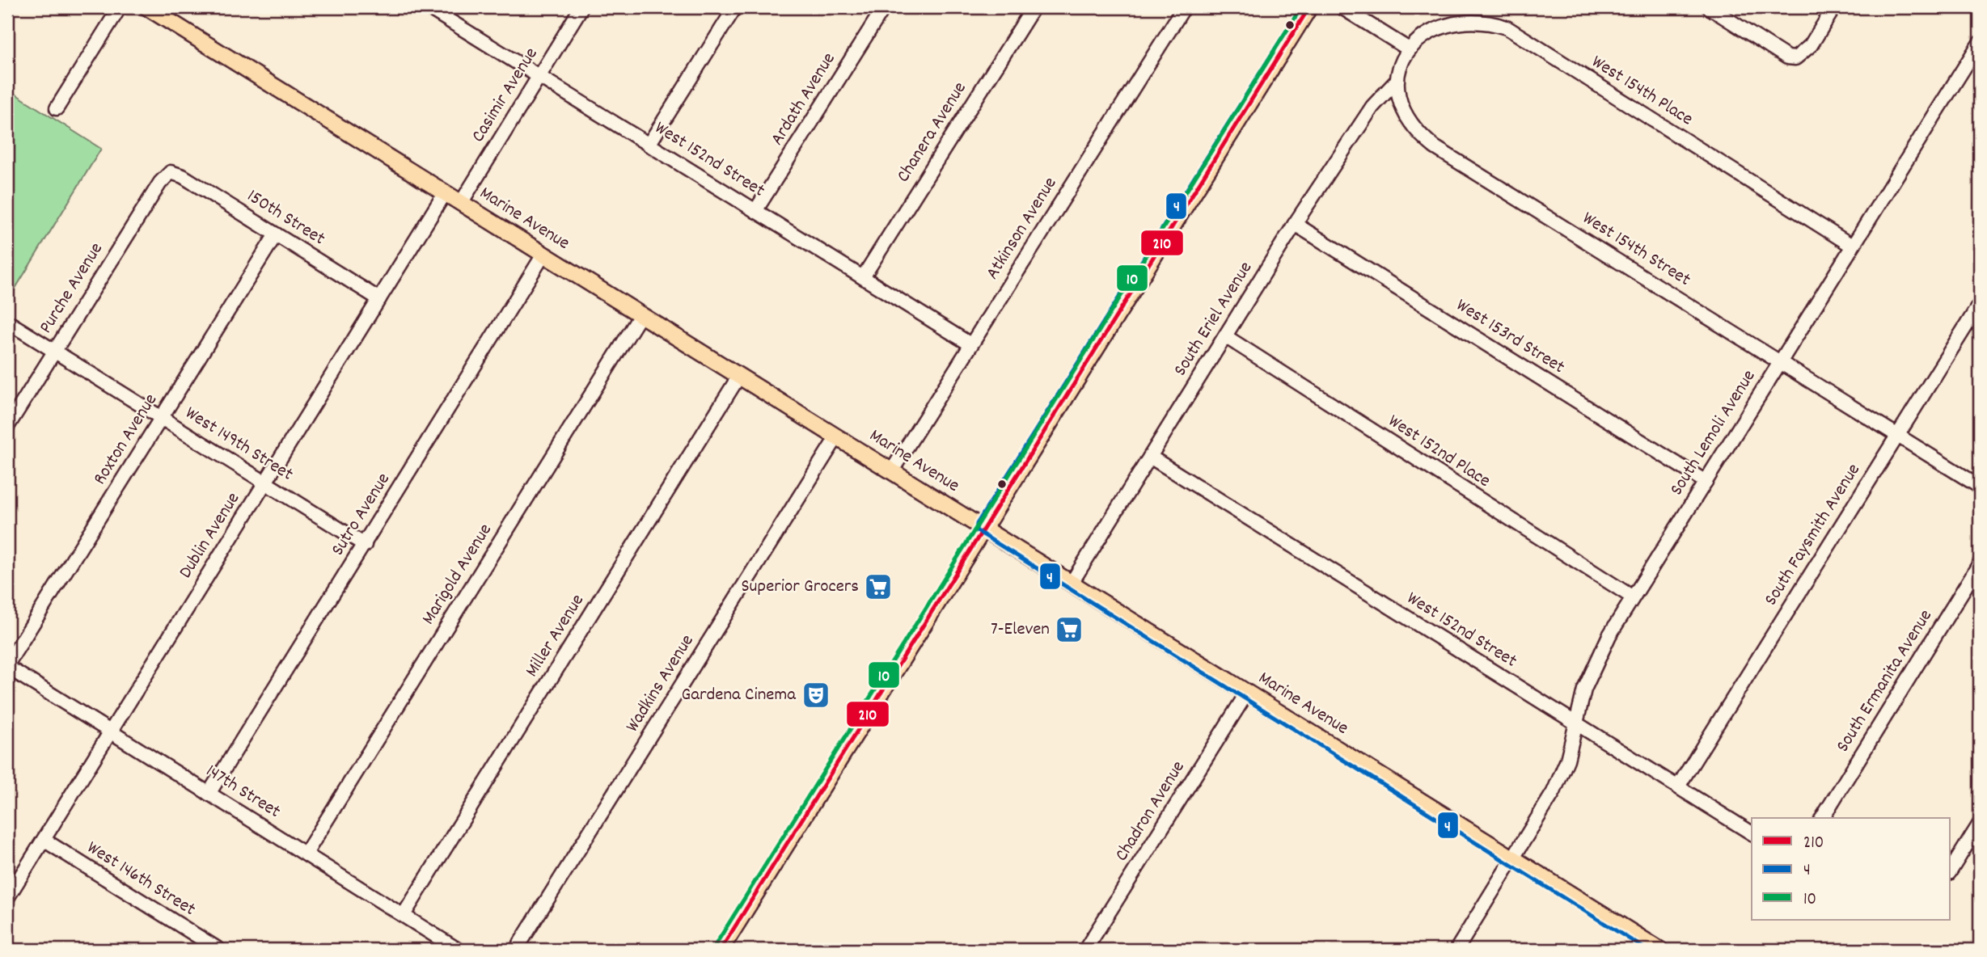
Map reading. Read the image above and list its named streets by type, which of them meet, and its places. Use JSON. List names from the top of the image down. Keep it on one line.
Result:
{"streets":{"main road":["Marine Avenue"],"street":["West 154th Place","Casimir Avenue","Ardath Avenue","Chanera Avenue","West 152nd Street","150th Street","Atkinson Avenue","West 154th Street","Purche Avenue","South Eriel Avenue","West 153rd Street","South Lemoli Avenue","Roxton Avenue","West 149th Street","West 152nd Place","Sutro Avenue","South Faysmith Avenue","Dublin Avenue","Marigold Avenue","Miller Avenue","South Ermanita Avenue","Wadkins Avenue","147th Street","Chadron Avenue","West 146th Street"]},"crossings":[["West 154th Place","South Lemoli Avenue"],["Casimir Avenue","West 152nd Street"],["Casimir Avenue","Marine Avenue"],["Ardath Avenue","West 152nd Street"],["Chanera Avenue","West 152nd Street"],["West 152nd Street","Atkinson Avenue"],["West 152nd Street","South Eriel Avenue"],["West 152nd Street","South Lemoli Avenue"],["West 152nd Street","South Faysmith Avenue"],["150th Street","Purche Avenue"],["150th Street","Roxton Avenue"],["150th Street","Dublin Avenue"],["Marine Avenue","Atkinson Avenue"],["Marine Avenue","South Eriel Avenue"],["Marine Avenue","South Lemoli Avenue"],["Marine Avenue","Sutro Avenue"],["Marine Avenue","Dublin Avenue"],["Marine Avenue","Marigold Avenue"],["Marine Avenue","Miller Avenue"],["Marine Avenue","Wadkins Avenue"],["Marine Avenue","Chadron Avenue"],["West 154th Street","South Eriel Avenue"],["West 154th Street","South Lemoli Avenue"],["West 154th Street","South Faysmith Avenue"],["Purche Avenue","West 149th Street"],["South Eriel Avenue","West 153rd Street"],["South Eriel Avenue","West 152nd Place"],["West 153rd Street","South Lemoli Avenue"],["South Lemoli Avenue","West 152nd Place"],["Roxton Avenue","West 149th Street"],["Roxton Avenue","147th Street"],["West 149th Street","Sutro Avenue"],["West 149th Street","Dublin Avenue"],["Sutro Avenue","147th Street"],["Dublin Avenue","147th Street"],["Dublin Avenue","West 146th Street"],["Marigold Avenue","147th Street"],["Miller Avenue","147th Street"]],"places":{"supermarket":["Superior Grocers","7-Eleven"],"theatre":["Gardena Cinema"]},"lines":["transit line 210","transit line 4","transit line 10"],"legend":["210","4","10"]}
